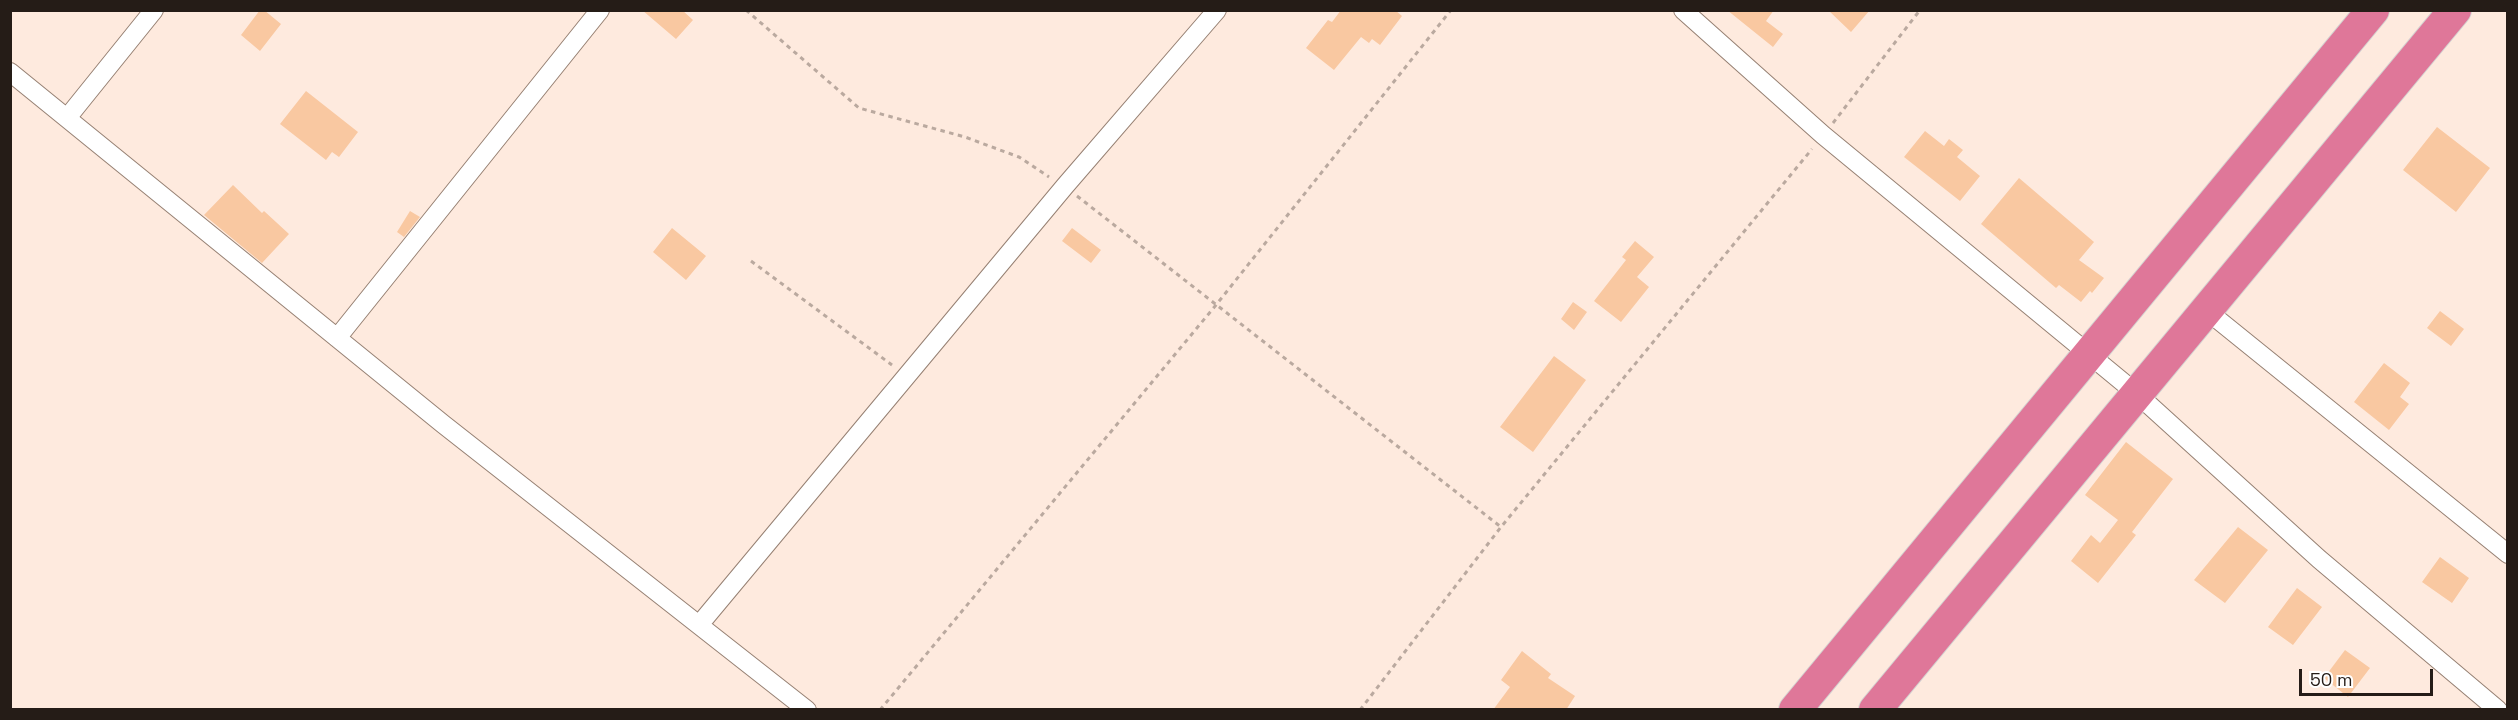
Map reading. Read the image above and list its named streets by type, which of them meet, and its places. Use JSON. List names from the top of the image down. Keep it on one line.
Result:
{"scale_bar":"50 m"}
